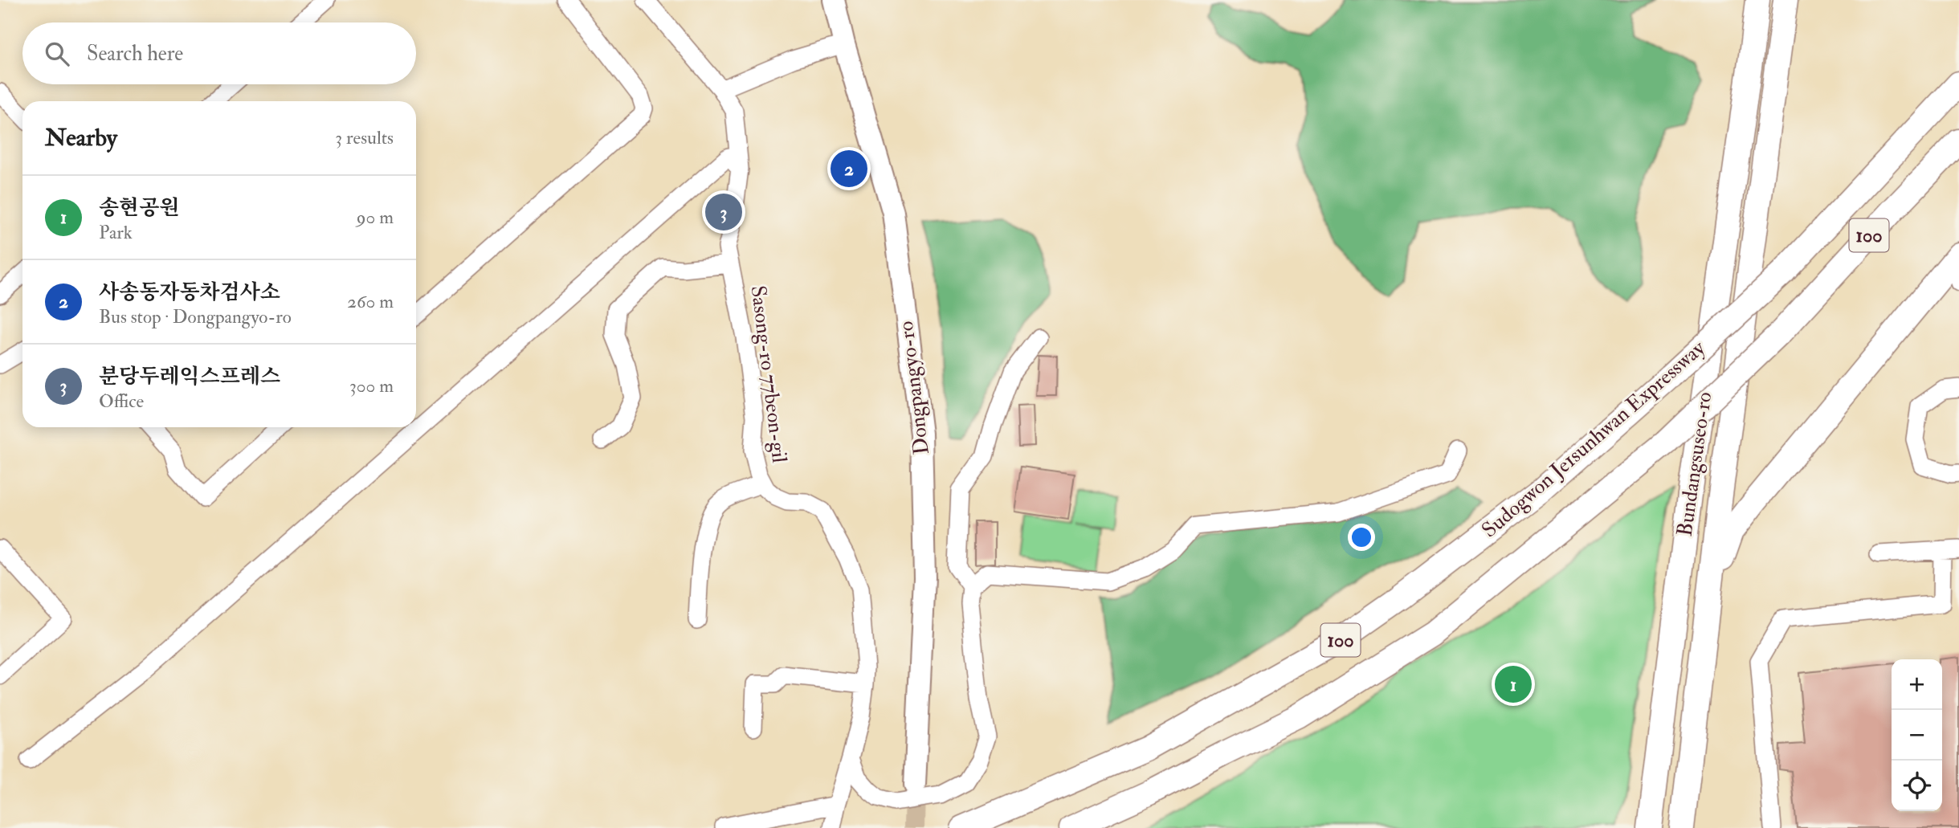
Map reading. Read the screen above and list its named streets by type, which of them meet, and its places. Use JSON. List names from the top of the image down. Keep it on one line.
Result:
{"streets":{"highway":["100","Sudogwon Je1sunhwan Expressway","Bundangsuseo-ro"],"main road":["Dongpangyo-ro"],"street":["Sasong-ro 77beon-gil"]},"page":{"search":"Search here","heading":["Nearby","3 results"],"pins":["2","3","1"],"list":[{"mark":"1","name":"송현공원","note":"Park","value":"90 m"},{"mark":"2","name":"사송동자동차검사소","note":"Bus stop · Dongpangyo-ro","value":"260 m"},{"mark":"3","name":"분당두레익스프레스","note":"Office","value":"300 m"}],"map_buttons":["+","−"]}}
